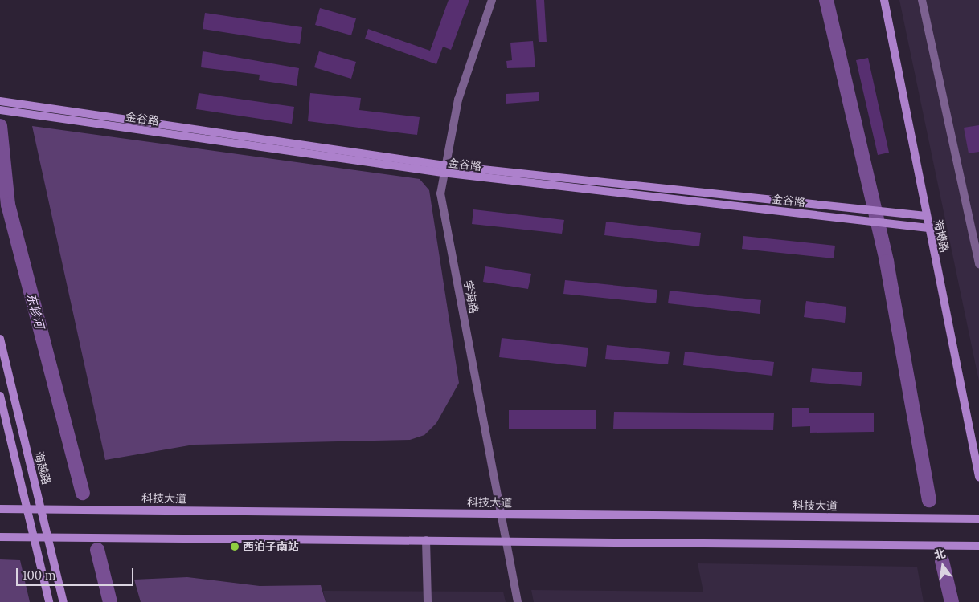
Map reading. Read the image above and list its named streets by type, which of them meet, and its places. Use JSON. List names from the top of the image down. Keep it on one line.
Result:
{"streets":{"street":["金谷路","海博路","学海路","海越路","科技大道"]},"crossings":[["金谷路","海博路"],["金谷路","学海路"],["学海路","科技大道"],["海越路","科技大道"]],"water":["东轸河"],"places":["西泊子南站"],"scale_bar":"100 m","north":"top"}
